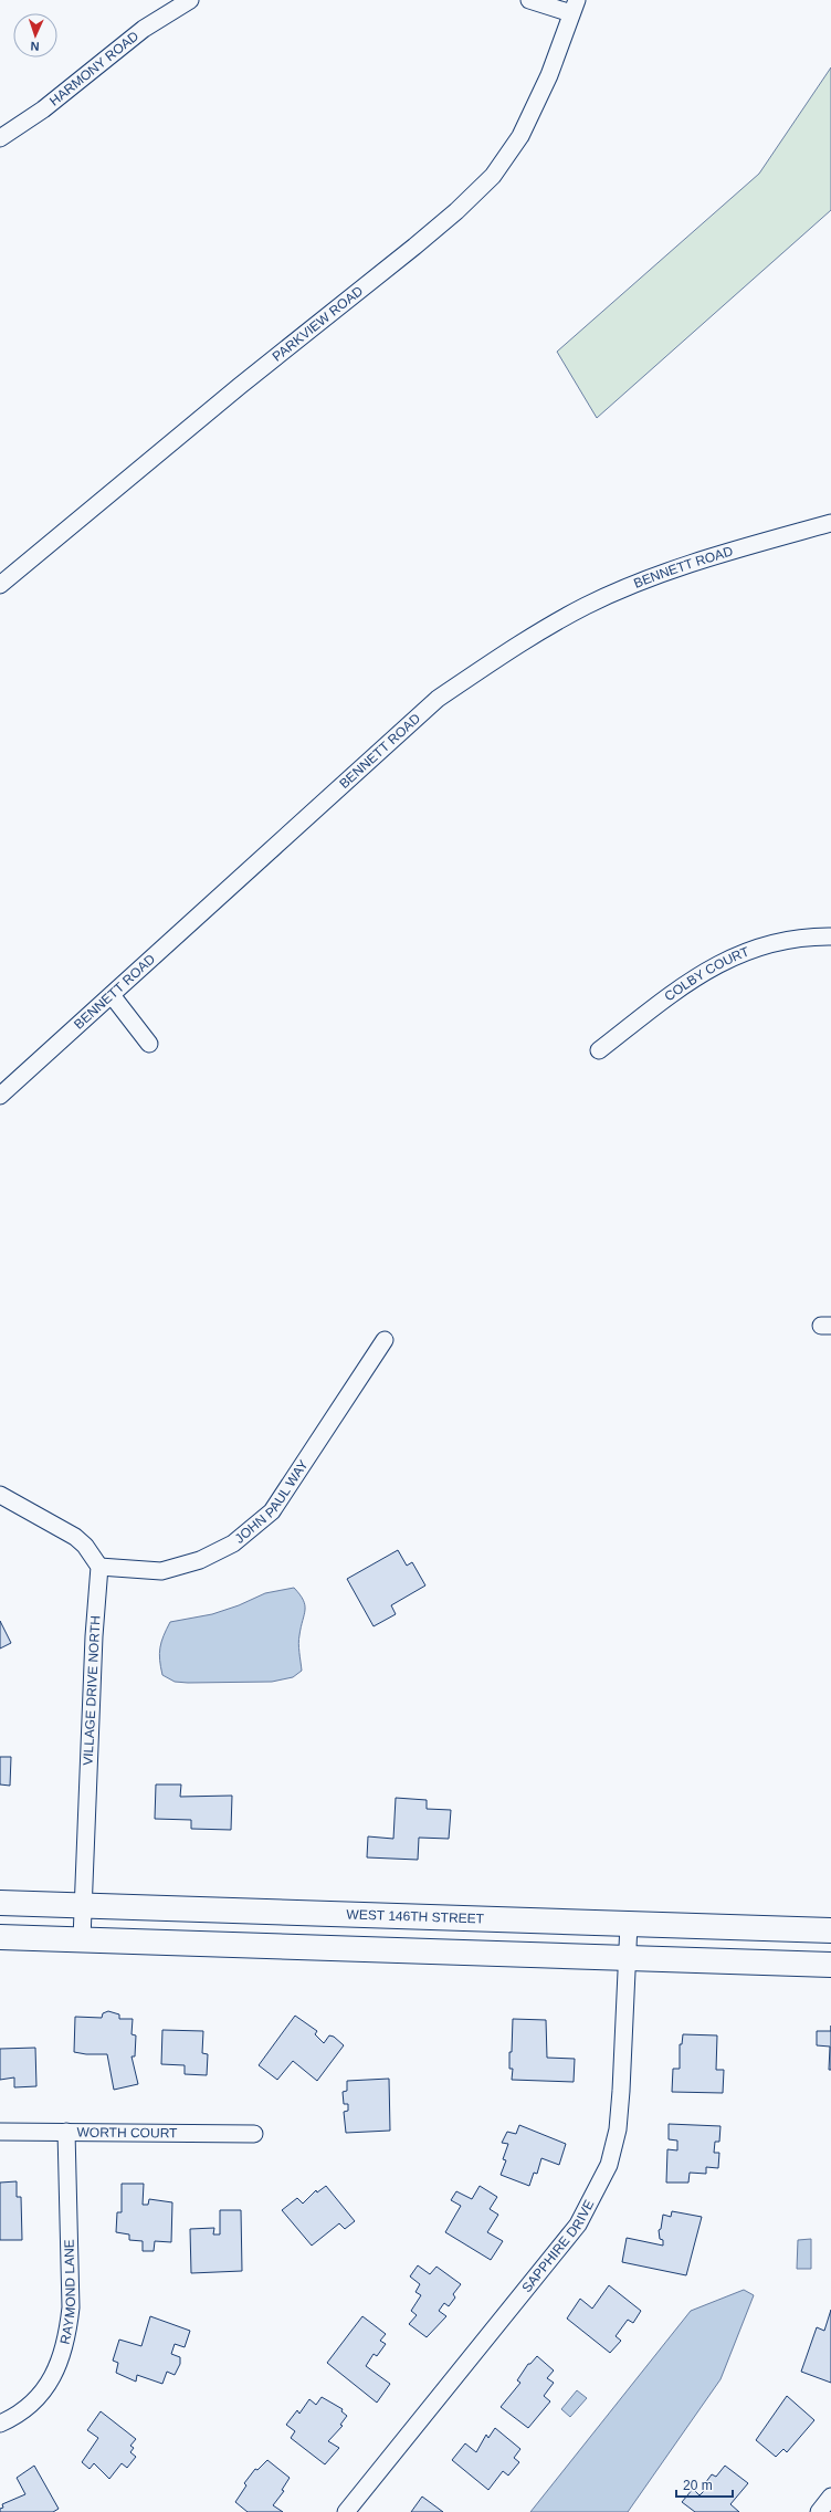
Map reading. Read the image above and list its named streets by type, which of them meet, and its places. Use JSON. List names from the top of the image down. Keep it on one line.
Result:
{"streets":{"main road":["WEST 146TH STREET"],"street":["HARMONY ROAD","PARKVIEW ROAD","BENNETT ROAD","COLBY COURT","JOHN PAUL WAY","VILLAGE DRIVE NORTH","WORTH COURT","SAPPHIRE DRIVE","RAYMOND LANE"]},"crossings":[["JOHN PAUL WAY","VILLAGE DRIVE NORTH"],["VILLAGE DRIVE NORTH","WEST 146TH STREET"],["WEST 146TH STREET","SAPPHIRE DRIVE"],["WORTH COURT","RAYMOND LANE"]],"scale_bar":"20 m","north":"bottom"}
